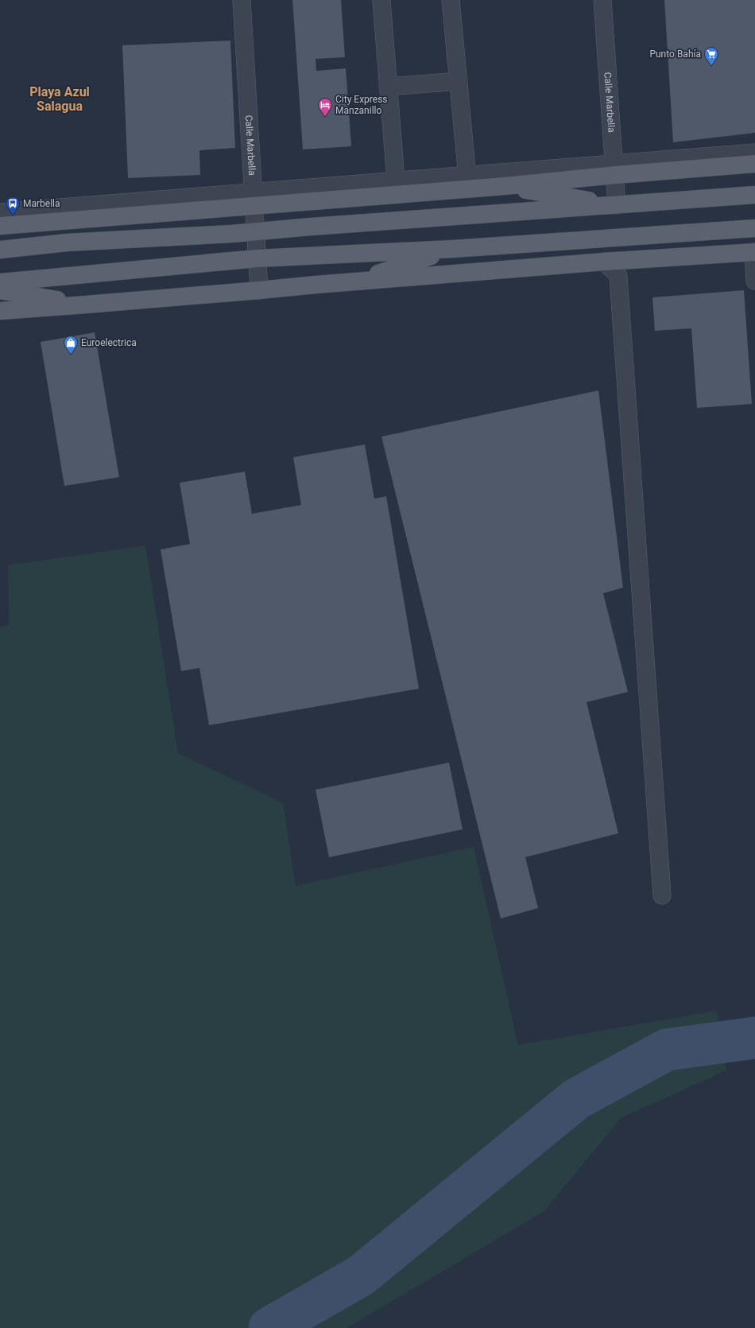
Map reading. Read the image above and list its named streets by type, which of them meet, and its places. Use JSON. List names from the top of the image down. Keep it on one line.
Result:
{"streets":{"street":["Calle Marbella"]},"districts":["Playa Azul Salagua"],"places":{"supermarket":["Punto Bahía"],"hotel":["City Express Manzanillo"],"bus stop":["Marbella"],"shop":["Euroelectrica"]}}
